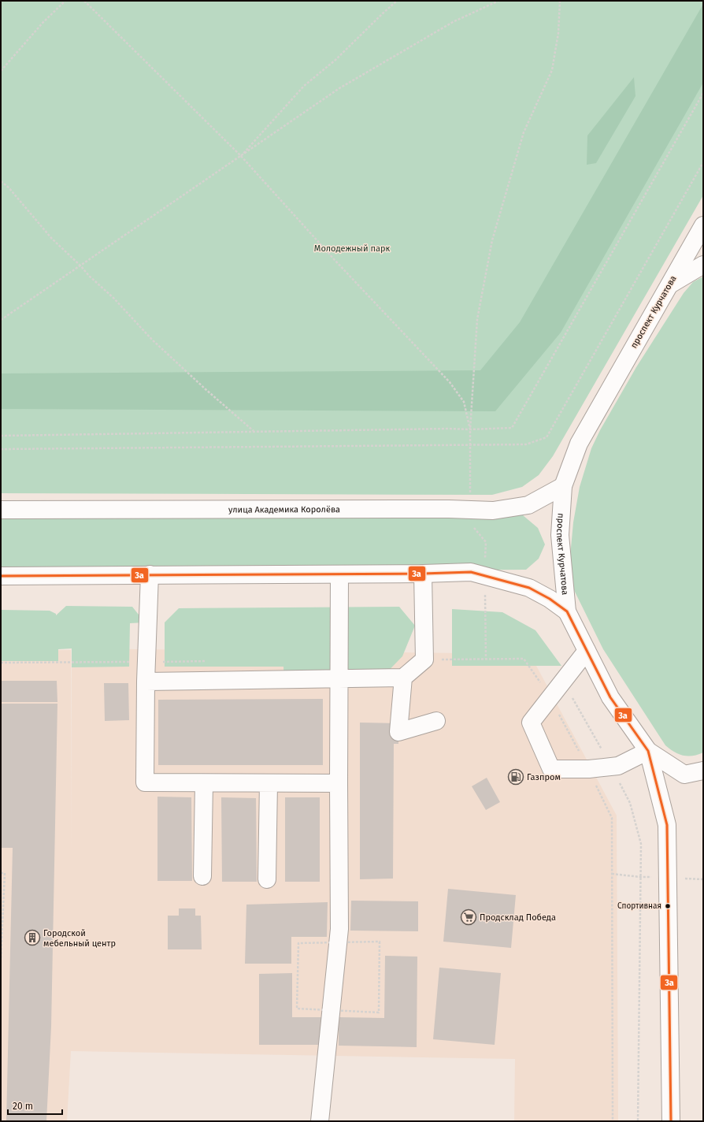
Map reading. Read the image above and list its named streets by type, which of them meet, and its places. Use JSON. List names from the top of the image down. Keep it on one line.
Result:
{"streets":{"main road":["проспект Курчатова","улица Академика Королёва"]},"crossings":[["проспект Курчатова","улица Академика Королёва"]],"parks":["Молодежный парк"],"places":{"fuel station":["Газпром"],"other":["Спортивная"],"supermarket":["Продсклад Победа"],"building":["Городской мебельный центр"]},"lines":["transit line 3а"],"scale_bar":"20 m"}
